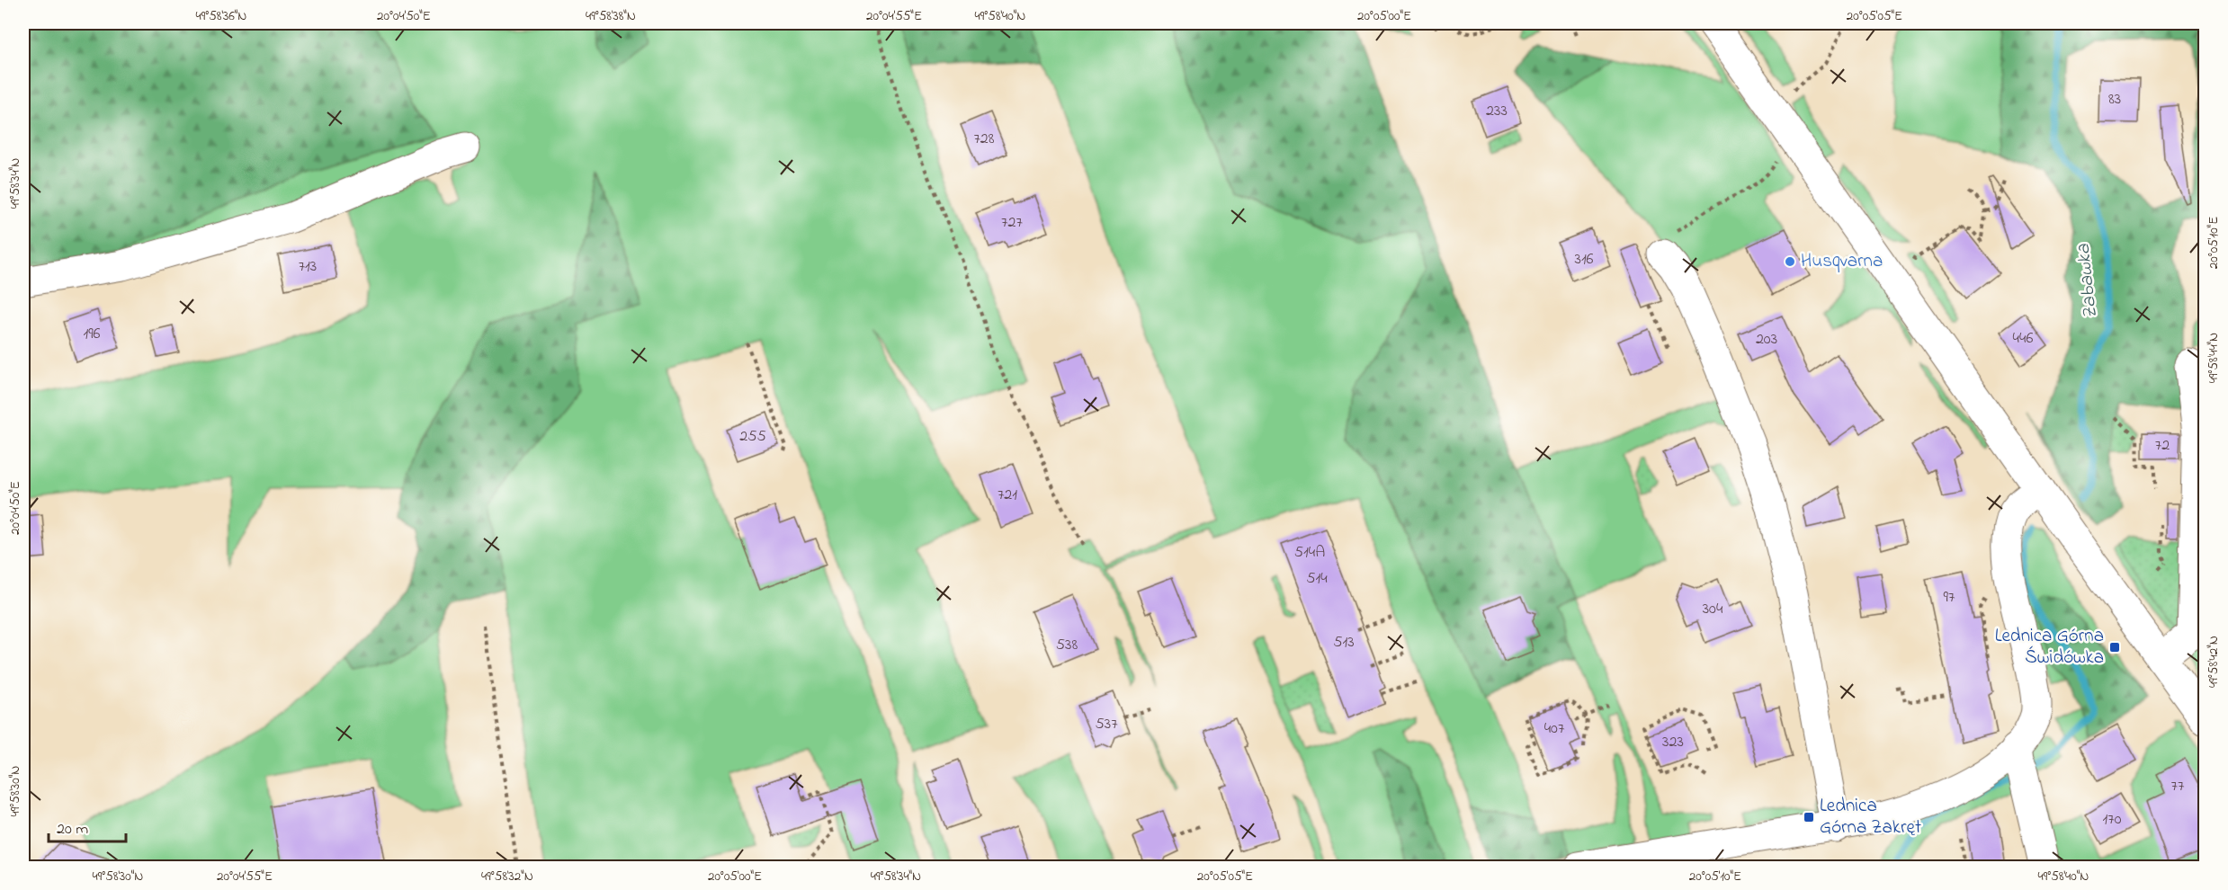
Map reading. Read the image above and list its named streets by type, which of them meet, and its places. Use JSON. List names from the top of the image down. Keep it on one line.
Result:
{"water":["Zabawka"],"places":{"other":["Husqvarna"],"transit":["Lednica Górna Świdówka","Lednica Górna Zakręt"]},"house_numbers":["83","233","728","727","316","713","196","446","203","255","72","721","514A","514","97","304","513","538","537","407","323","77","170"],"scale_bar":"20 m","coordinates":["49°58'36\"N","20°04'50\"E","49°58'38\"N","20°04'55\"E","49°58'40\"N","20°05'00\"E","20°05'05\"E","49°58'34\"N","20°05'10\"E","49°58'44\"N","49°58'42\"N","49°58'30\"N","49°58'32\"N"]}
